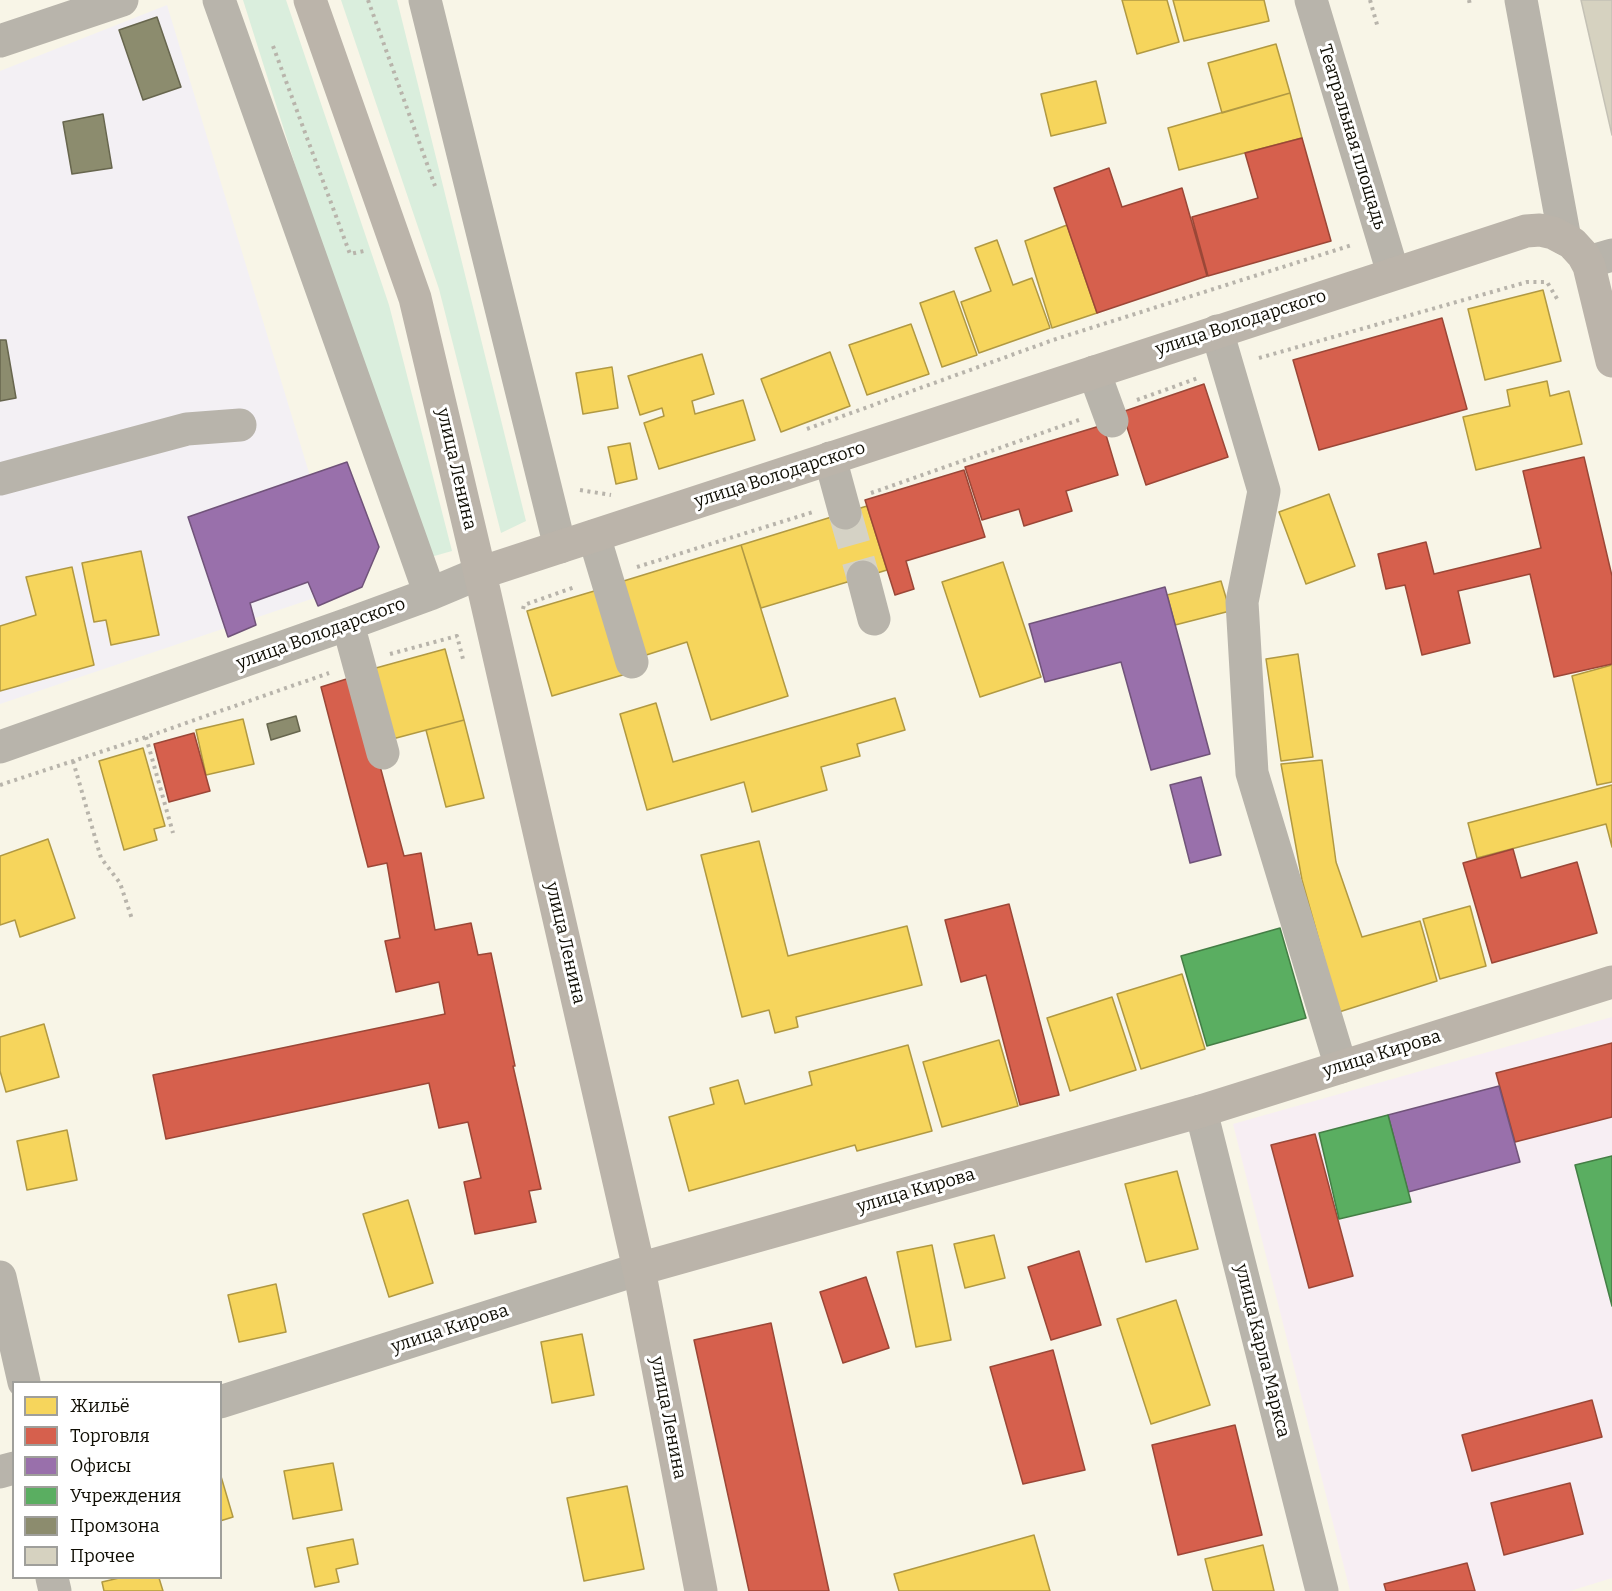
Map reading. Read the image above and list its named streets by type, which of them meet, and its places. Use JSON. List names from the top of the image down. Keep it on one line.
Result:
{"streets":{"main road":["улица Володарского","улица Ленина","улица Кирова"],"street":["Театральная площадь","улица Карла Маркса"]},"crossings":[["Театральная площадь","улица Володарского"],["улица Володарского","улица Ленина"],["улица Ленина","улица Кирова"],["улица Кирова","улица Карла Маркса"]],"legend":["Жильё","Торговля","Офисы","Учреждения","Промзона","Прочее"]}
